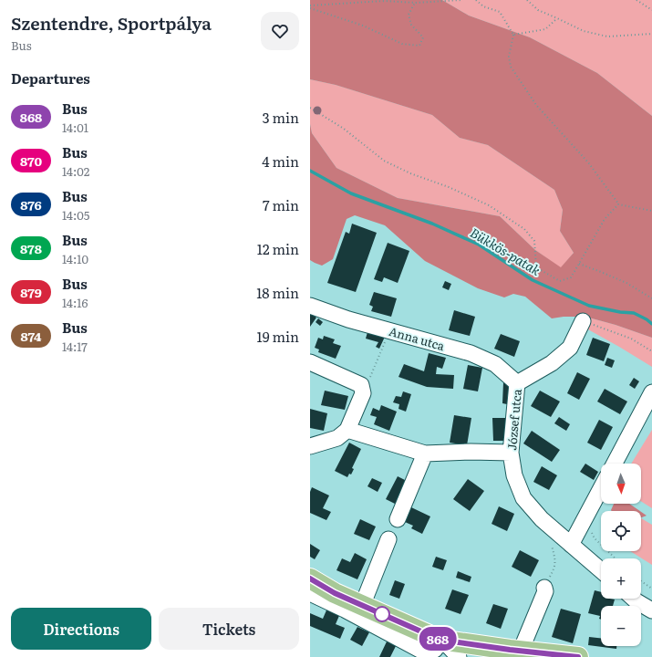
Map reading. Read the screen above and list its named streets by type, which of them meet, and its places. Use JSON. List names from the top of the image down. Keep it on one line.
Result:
{"streets":{"street":["Anna utca","József utca"]},"crossings":[["Anna utca","József utca"]],"water":["Bükkös-patak"],"lines":["bus line 868"],"north":"bottom","page":{"heading":[["Szentendre, Sportpálya","Bus"],"Departures"],"on_map":"868","list":[{"mark":"868","name":"Bus","note":"14:01","value":"3 min"},{"mark":"870","name":"Bus","note":"14:02","value":"4 min"},{"mark":"876","name":"Bus","note":"14:05","value":"7 min"},{"mark":"878","name":"Bus","note":"14:10","value":"12 min"},{"mark":"879","name":"Bus","note":"14:16","value":"18 min"},{"mark":"874","name":"Bus","note":"14:17","value":"19 min"}],"map_buttons":["+","−"],"buttons":["Directions","Tickets"]}}
